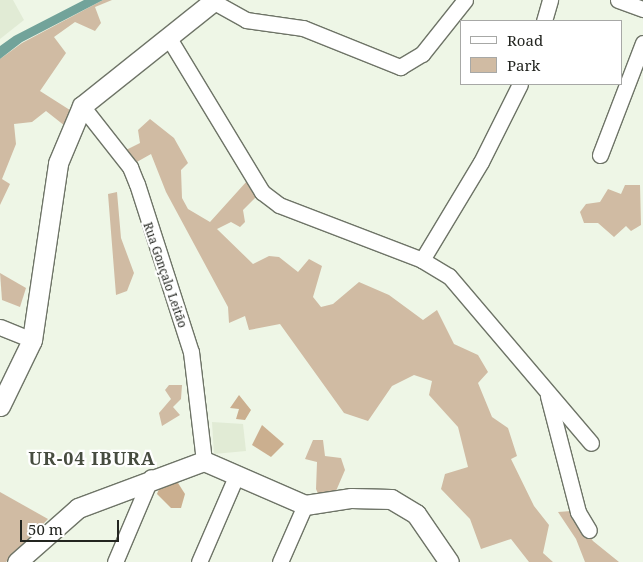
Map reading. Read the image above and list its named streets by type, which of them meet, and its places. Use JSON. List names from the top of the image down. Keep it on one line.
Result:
{"streets":{"street":["Rua Gonçalo Leitão"]},"districts":["UR-04 IBURA"],"legend":["Road","Park"],"scale_bar":"50 m"}
